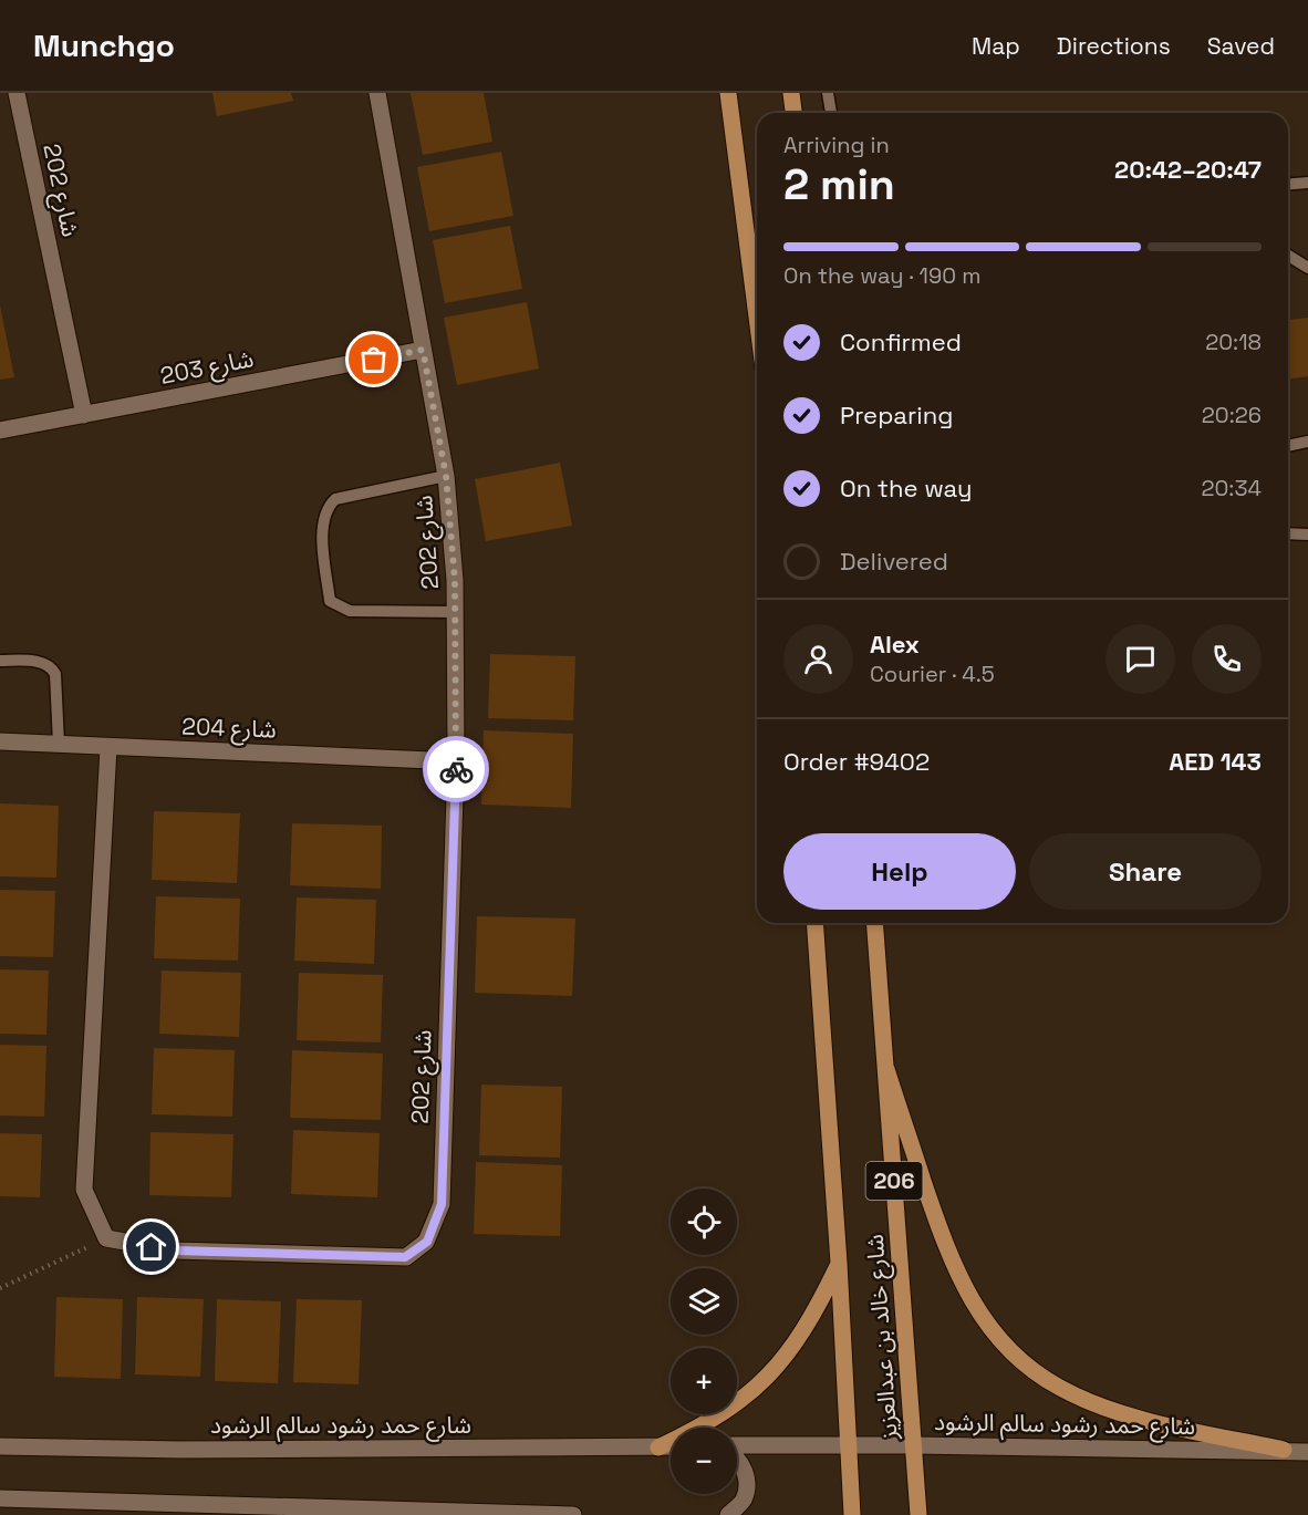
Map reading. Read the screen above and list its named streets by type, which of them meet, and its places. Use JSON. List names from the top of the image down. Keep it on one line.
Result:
{"streets":{"main road":["206","شارع خالد بن عبدالعزيز"],"street":["شارع 202","شارع 203","شارع 204","شارع حمد رشود سالم الرشود"]},"crossings":[["شارع 202","شارع 203"],["شارع 202","شارع 204"],["شارع خالد بن عبدالعزيز","شارع حمد رشود سالم الرشود"]],"page":{"header":"Munchgo","nav":["Map","Directions","Saved"],"heading":["2 min","Arriving in","20:42–20:47"],"panel":["Alex","Courier · 4.5","Order #9402","AED 143"],"bar":"On the way · 190 m","list":[["Confirmed","20:18"],["Preparing","20:26"],["On the way","20:34"],"Delivered"],"buttons":["Help","Share"],"map_buttons":["+","−"]}}
